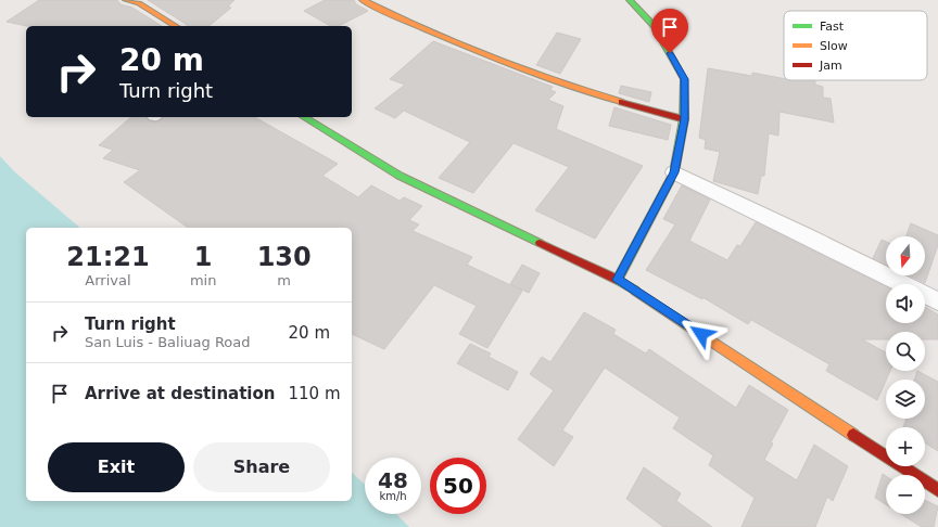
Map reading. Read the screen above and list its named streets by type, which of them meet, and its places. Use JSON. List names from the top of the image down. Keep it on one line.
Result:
{"legend":["Fast","Slow","Jam"],"north":"bottom","page":{"turn":["20 m","Turn right"],"eta":["21:21","Arrival","1","min","130","m"],"map_buttons":["+","−"],"list":[{"name":"Turn right","note":"San Luis - Baliuag Road","value":"20 m"},{"name":"Arrive at destination","value":"110 m"}],"buttons":["Exit","Share"],"speed":"48 km/h","limit":"50"}}
